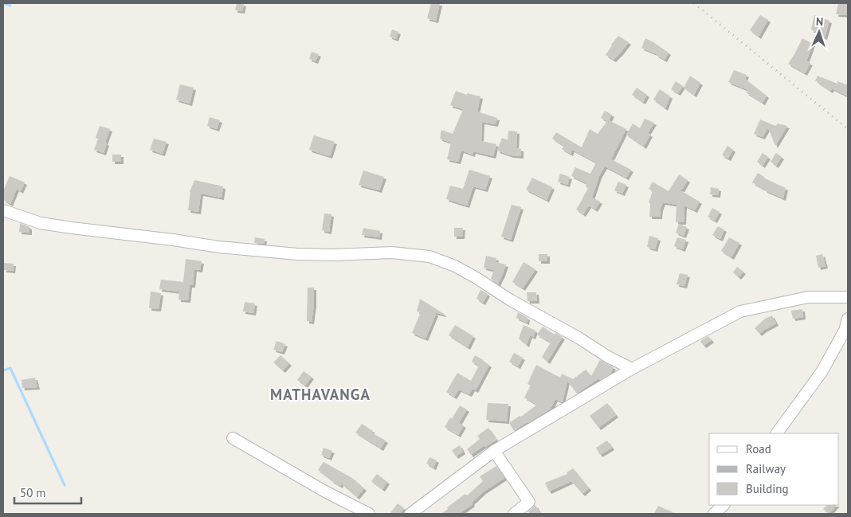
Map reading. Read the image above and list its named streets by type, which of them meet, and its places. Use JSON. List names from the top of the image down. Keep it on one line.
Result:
{"districts":["MATHAVANGA"],"legend":["Road","Railway","Building"],"scale_bar":"50 m","north":"top"}
